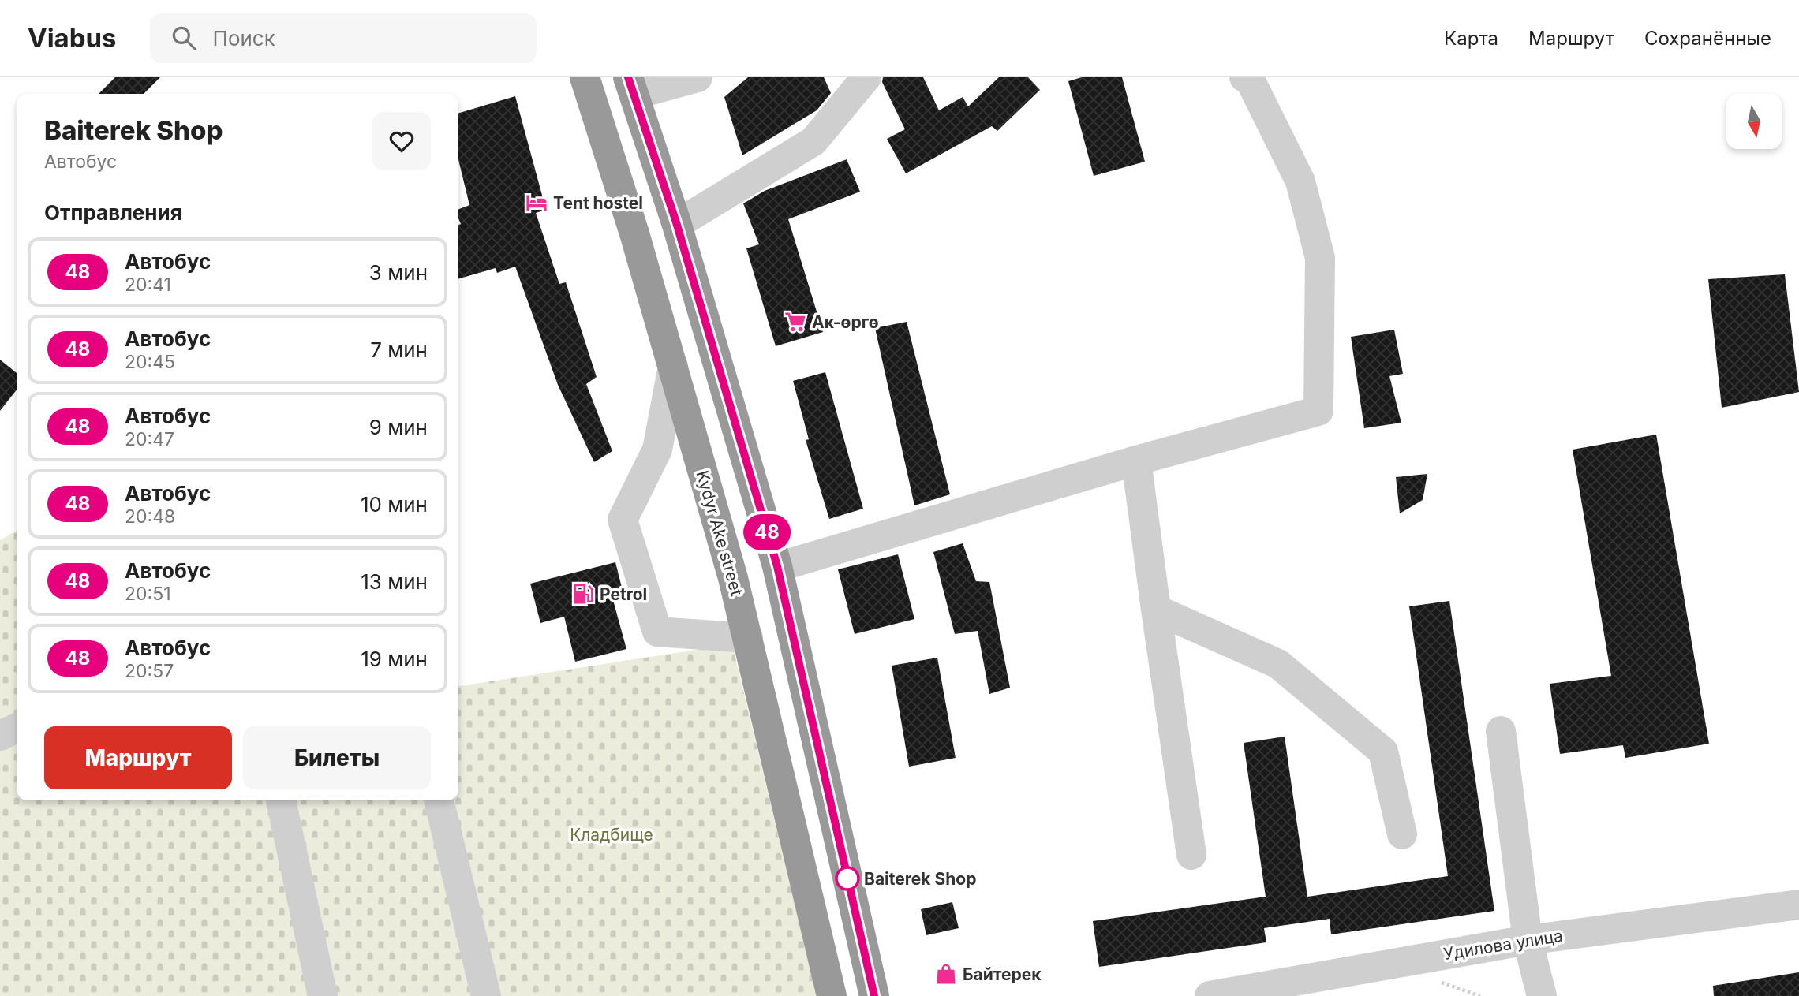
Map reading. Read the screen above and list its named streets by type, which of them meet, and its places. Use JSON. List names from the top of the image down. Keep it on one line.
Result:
{"streets":{"highway":["Kydyr Ake street"],"street":["Удилова улица"]},"parks":["Кладбище"],"places":{"hotel":["Tent hostel"],"supermarket":["Ак-өргө"],"fuel station":["Petrol"],"other":["Baiterek Shop"],"shop":["Байтерек"]},"lines":["bus line 48"],"north":"bottom","page":{"header":"Viabus","search":"Поиск","nav":["Карта","Маршрут","Сохранённые"],"on_map":"48","heading":[["Baiterek Shop","Автобус"],"Отправления"],"list":[{"mark":"48","name":"Автобус","note":"20:41","value":"3 мин"},{"mark":"48","name":"Автобус","note":"20:45","value":"7 мин"},{"mark":"48","name":"Автобус","note":"20:47","value":"9 мин"},{"mark":"48","name":"Автобус","note":"20:48","value":"10 мин"},{"mark":"48","name":"Автобус","note":"20:51","value":"13 мин"},{"mark":"48","name":"Автобус","note":"20:57","value":"19 мин"}],"buttons":["Маршрут","Билеты"]}}
